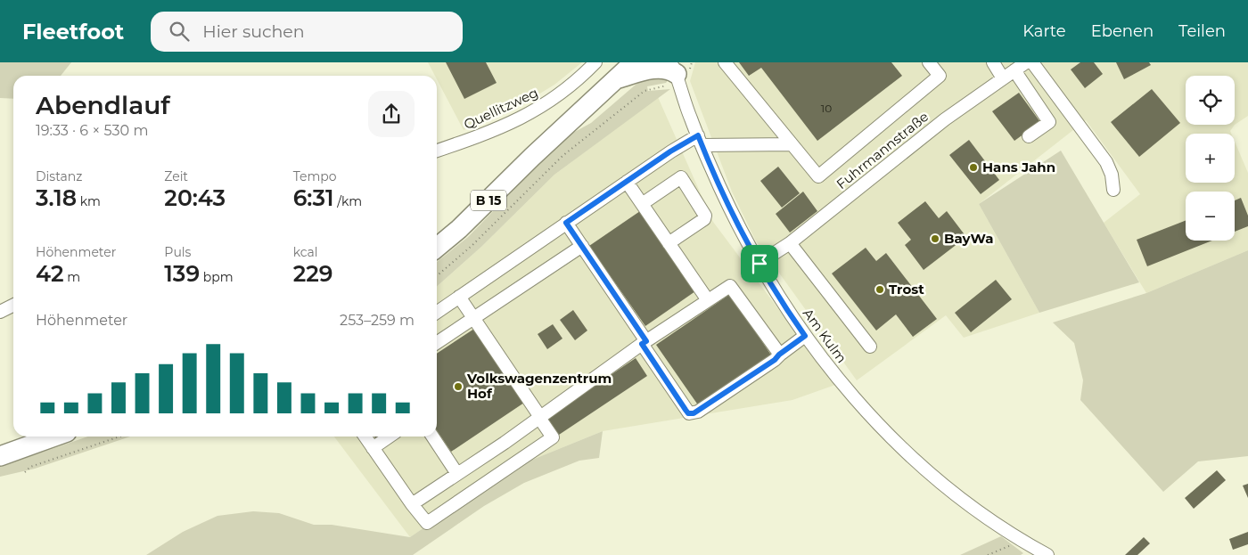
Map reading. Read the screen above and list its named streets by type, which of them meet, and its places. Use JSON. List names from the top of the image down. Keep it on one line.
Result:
{"streets":{"highway":["B 15"],"street":["Quellitzweg","Fuhrmannstraße","Am Kulm"]},"crossings":[["Fuhrmannstraße","Am Kulm"]],"places":["Hans Jahn","BayWa","Trost","Volkswagenzentrum Hof"],"house_numbers":["10"],"page":{"header":"Fleetfoot","search":"Hier suchen","nav":["Karte","Ebenen","Teilen"],"map_buttons":["+","−"],"heading":["Abendlauf","19:33 · 6 × 530 m"],"stats":[["Distanz","3.18 km"],["Zeit","20:43"],["Tempo","6:31 /km"],["Höhenmeter","42 m"],["Puls","139 bpm"],["kcal","229"]],"chart":["Höhenmeter","253–259 m"]}}
